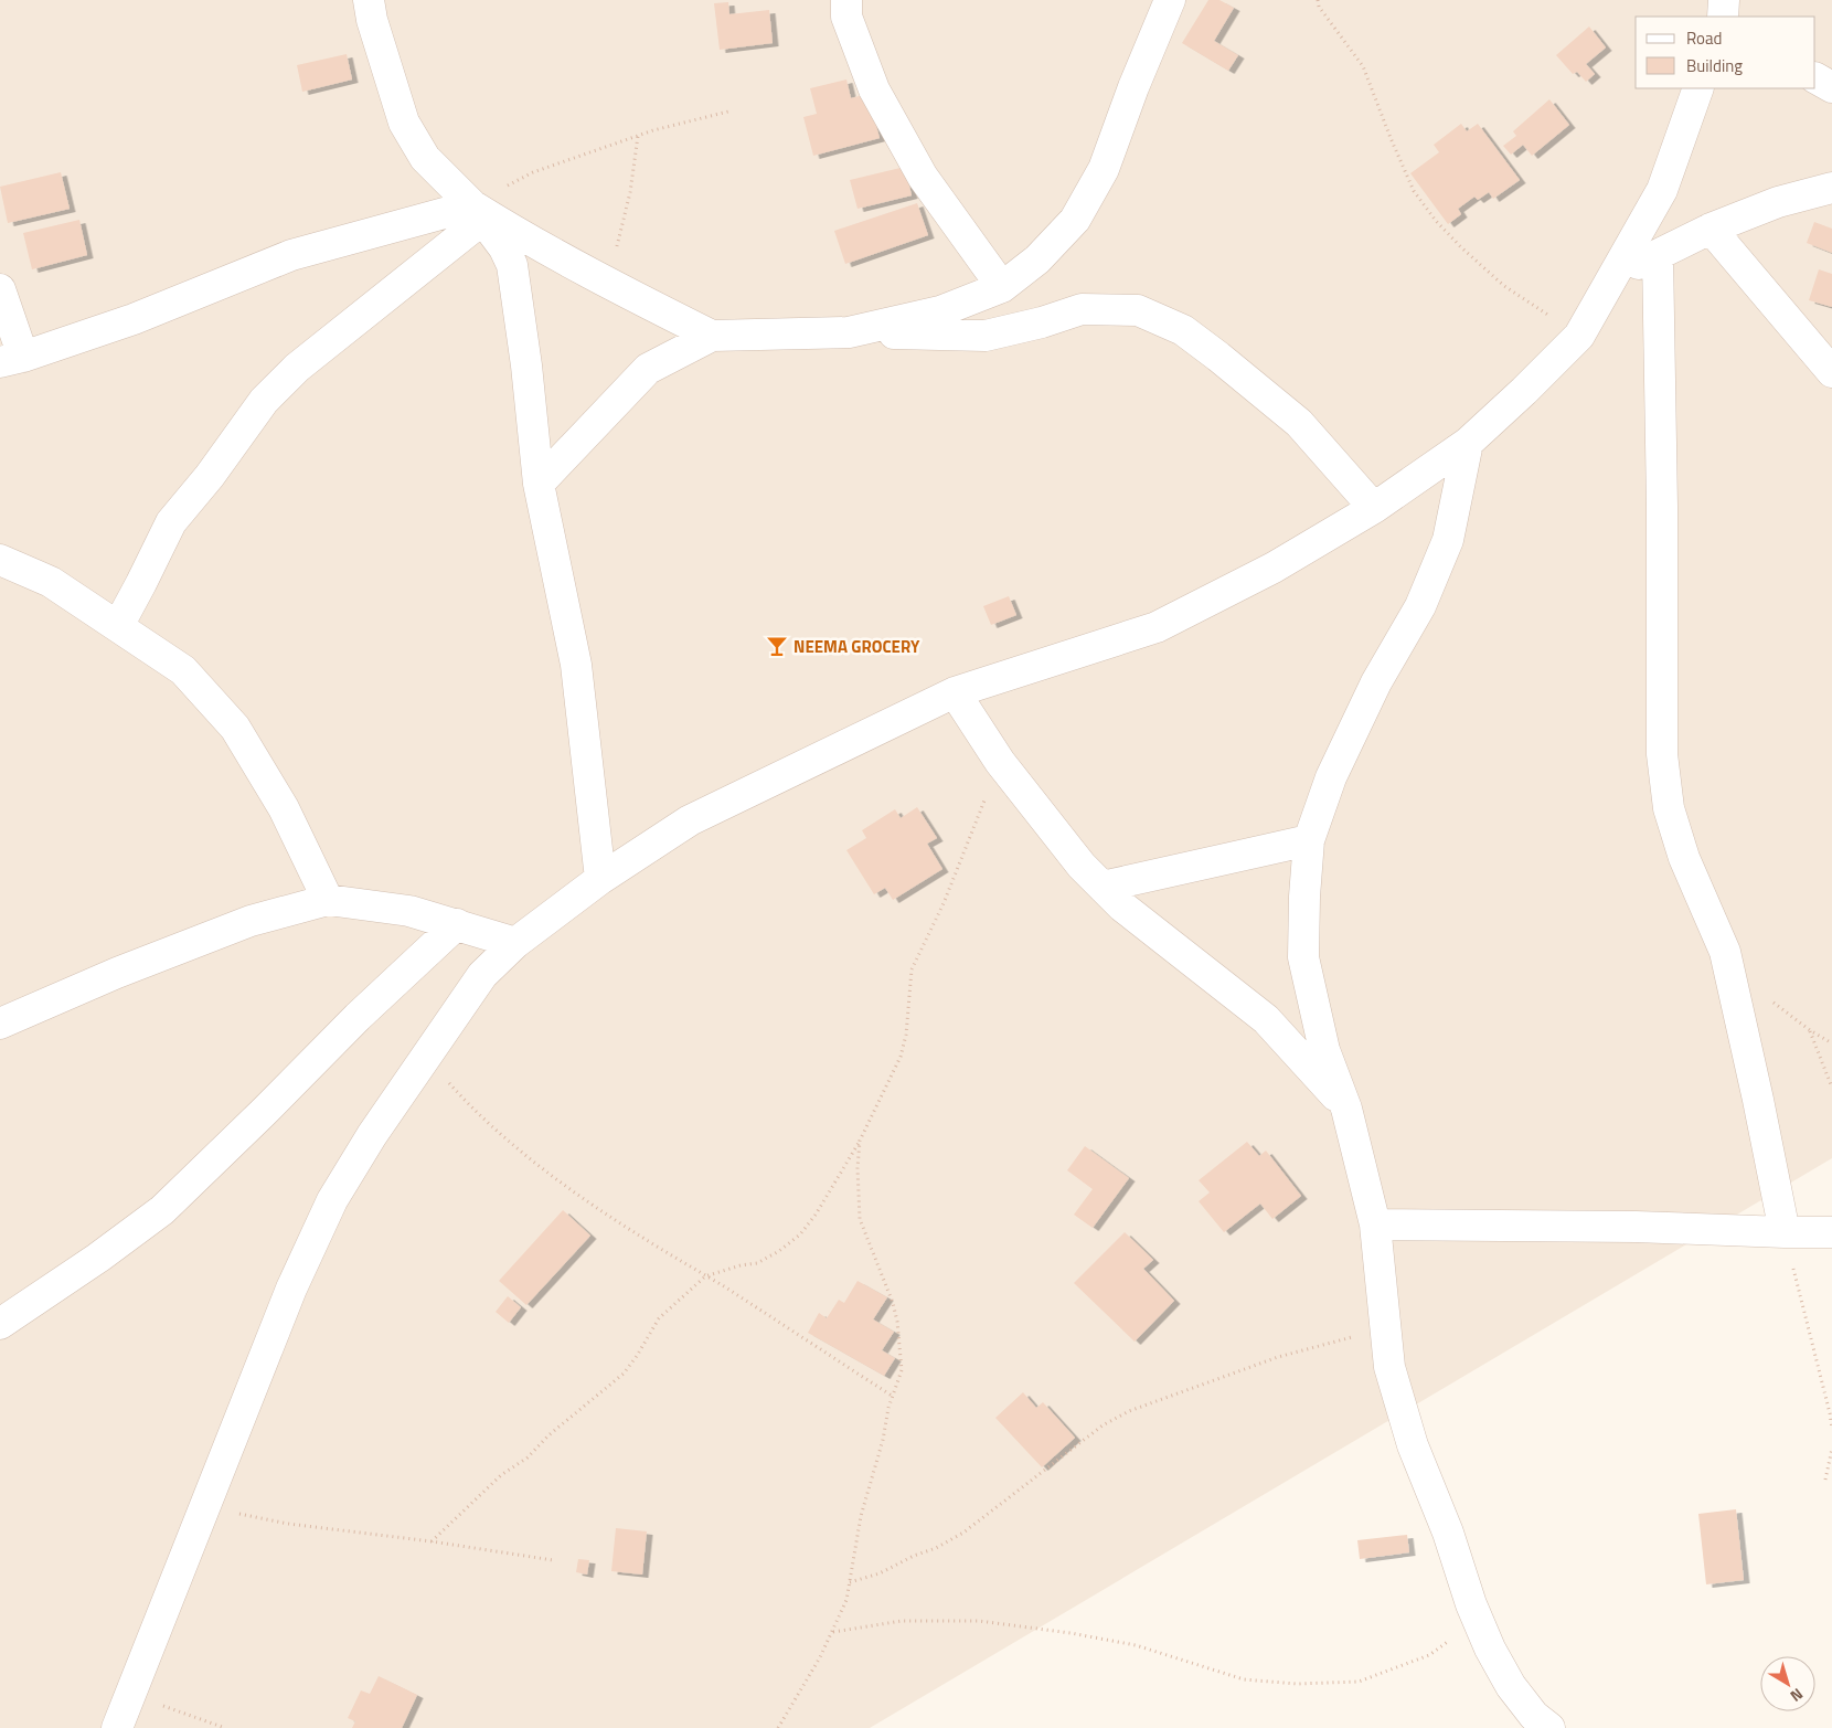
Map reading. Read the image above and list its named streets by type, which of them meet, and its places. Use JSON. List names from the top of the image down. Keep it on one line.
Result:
{"places":{"bar":["NEEMA GROCERY"]},"legend":["Road","Building"],"north":"bottom right"}
